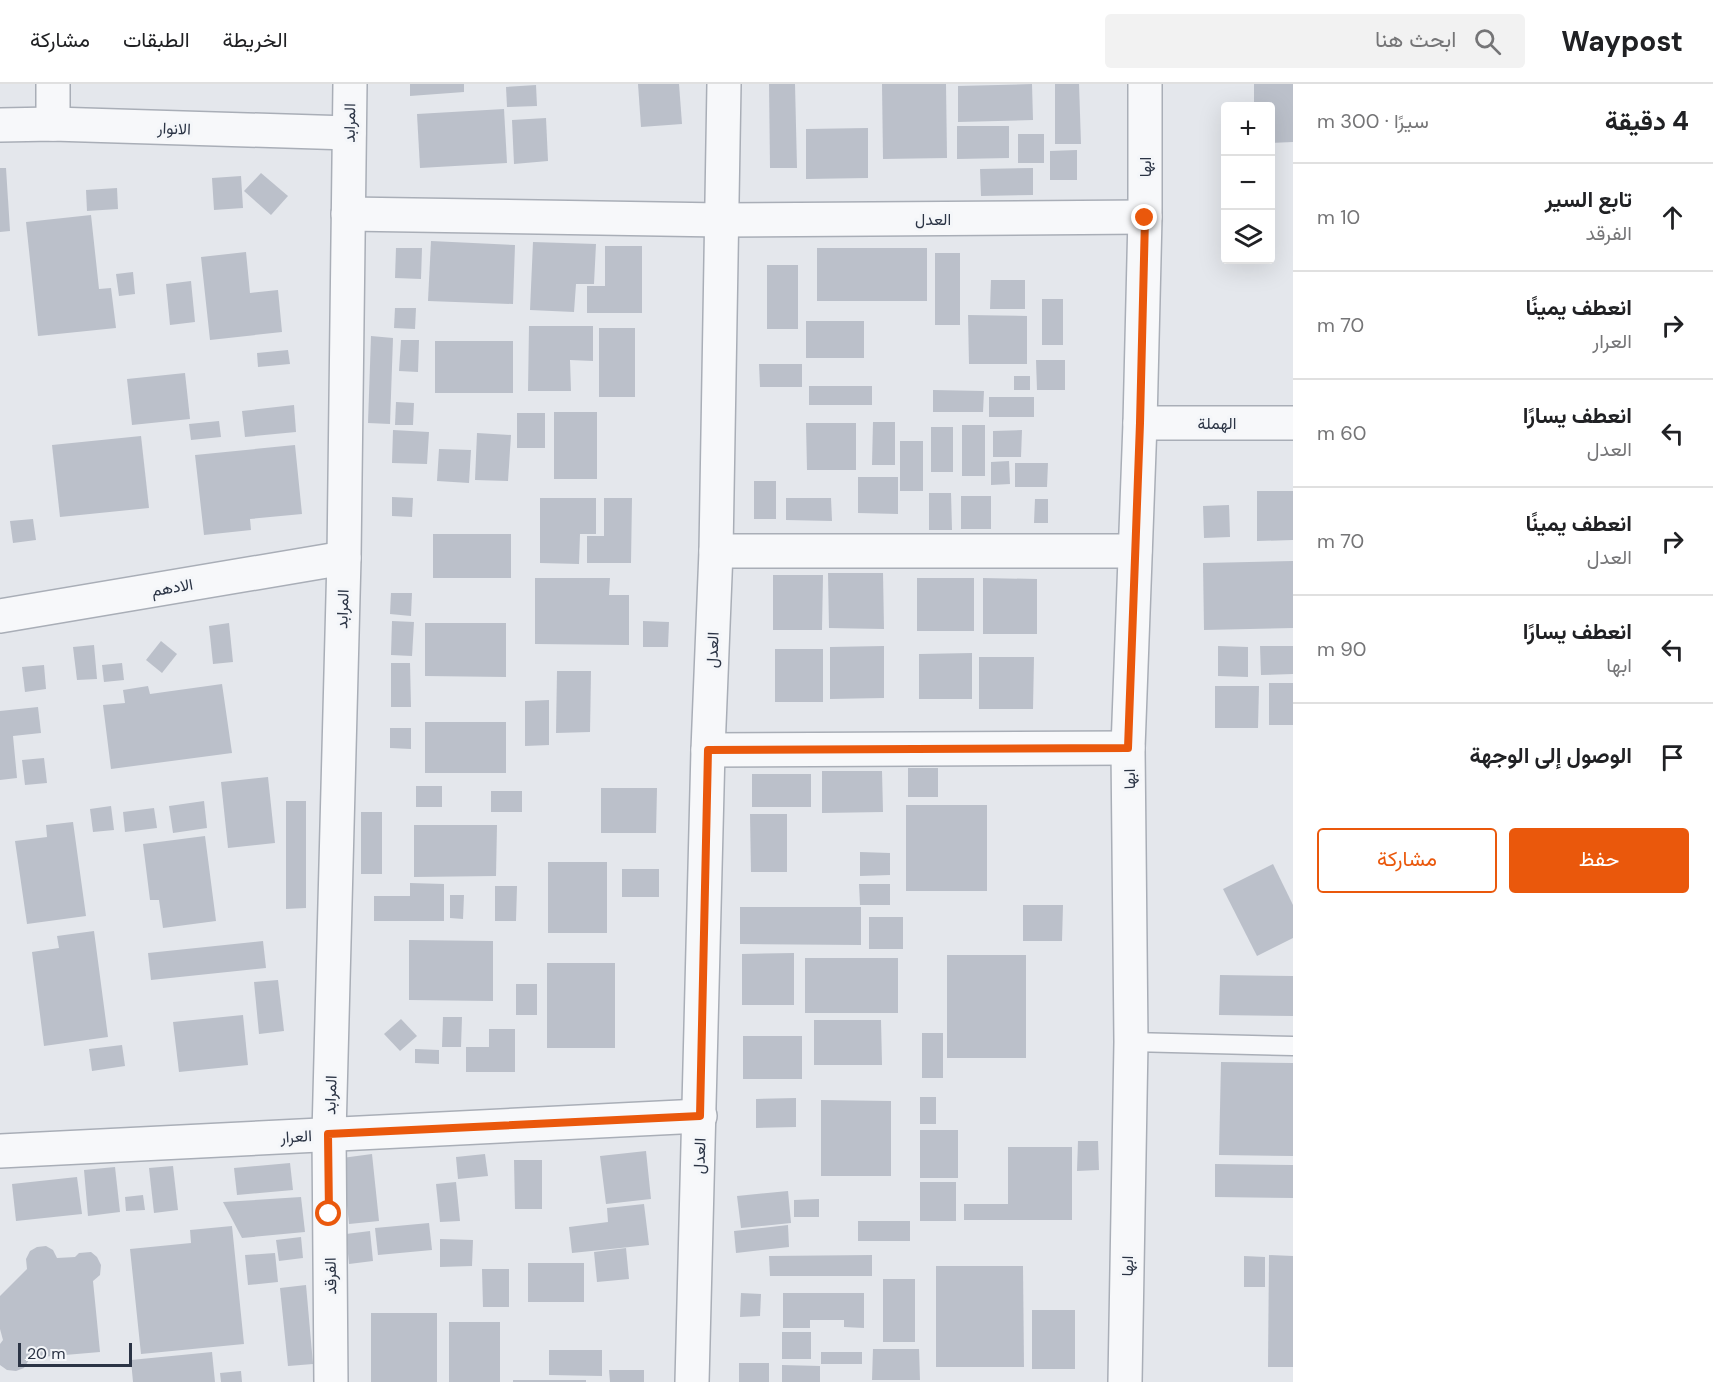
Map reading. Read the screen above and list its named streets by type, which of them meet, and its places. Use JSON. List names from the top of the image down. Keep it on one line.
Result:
{"streets":{"street":["المرابد","الانوار","ابها","العدل","الهملة","الادهم","العرار","الفرقد"]},"crossings":[["المرابد","الانوار"],["المرابد","الادهم"],["المرابد","العرار"],["المرابد","الفرقد"],["ابها","العدل"],["ابها","الهملة"],["العدل","العرار"],["العرار","الفرقد"]],"scale_bar":"20 m","page":{"header":"Waypost","search":"ابحث هنا","nav":["الخريطة","الطبقات","مشاركة"],"heading":["4 دقيقة","سيرًا · 300 m"],"map_buttons":["+","−"],"list":[["تابع السير","الفرقد","10 m"],["انعطف يمينًا","العرار","70 m"],["انعطف يسارًا","العدل","60 m"],["انعطف يمينًا","العدل","70 m"],["انعطف يسارًا","ابها","90 m"],"الوصول إلى الوجهة"],"buttons":["حفظ","مشاركة"],"scale":"20 m"}}
